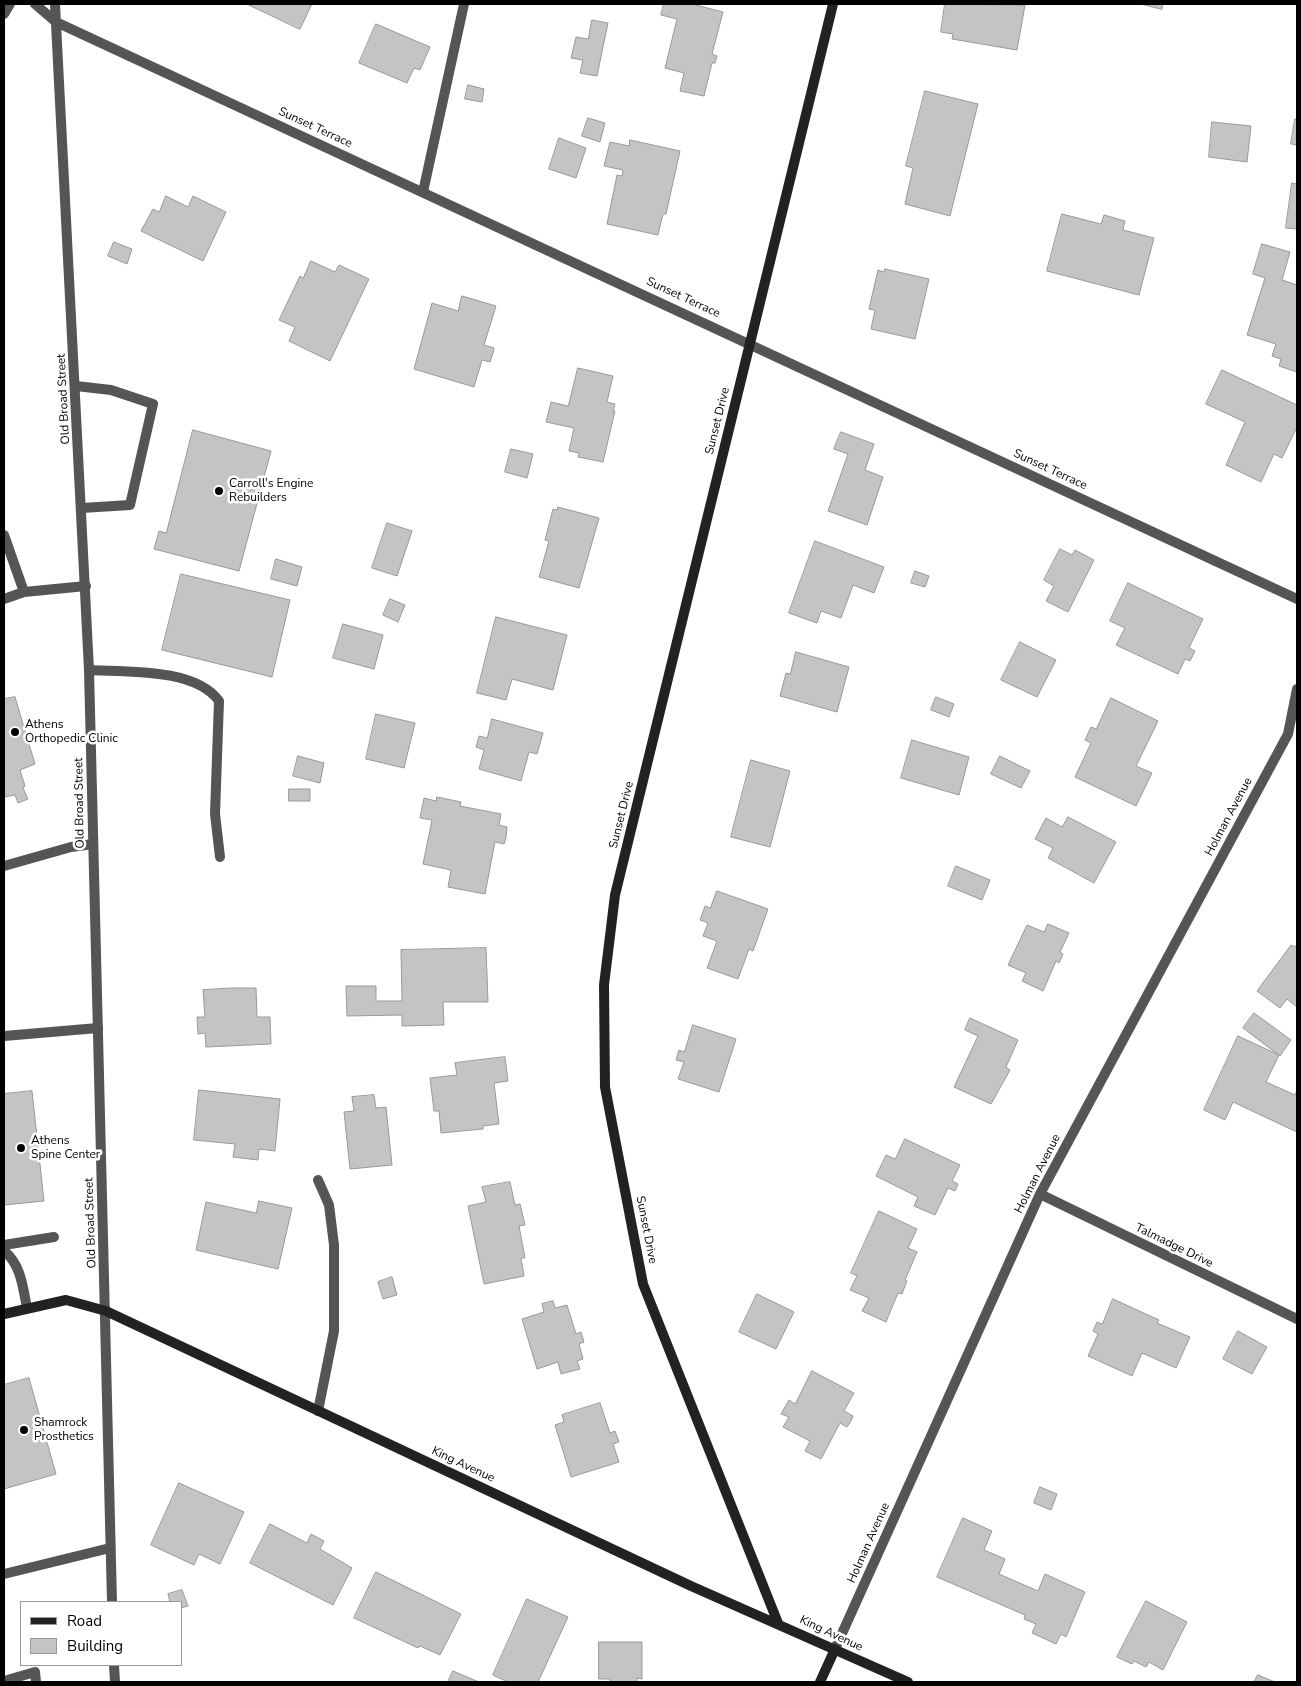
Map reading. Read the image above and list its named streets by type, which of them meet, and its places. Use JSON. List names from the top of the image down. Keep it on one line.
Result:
{"streets":{"street":["Sunset Terrace","Old Broad Street","Sunset Drive","Holman Avenue","Talmadge Drive","King Avenue"]},"crossings":[["Sunset Terrace","Old Broad Street"],["Sunset Terrace","Sunset Drive"],["Old Broad Street","King Avenue"],["Sunset Drive","King Avenue"],["Holman Avenue","Talmadge Drive"],["Holman Avenue","King Avenue"]],"places":["Carroll's Engine Rebuilders","Athens Orthopedic Clinic","Athens Spine Center","Shamrock Prosthetics"],"legend":["Road","Building"]}
